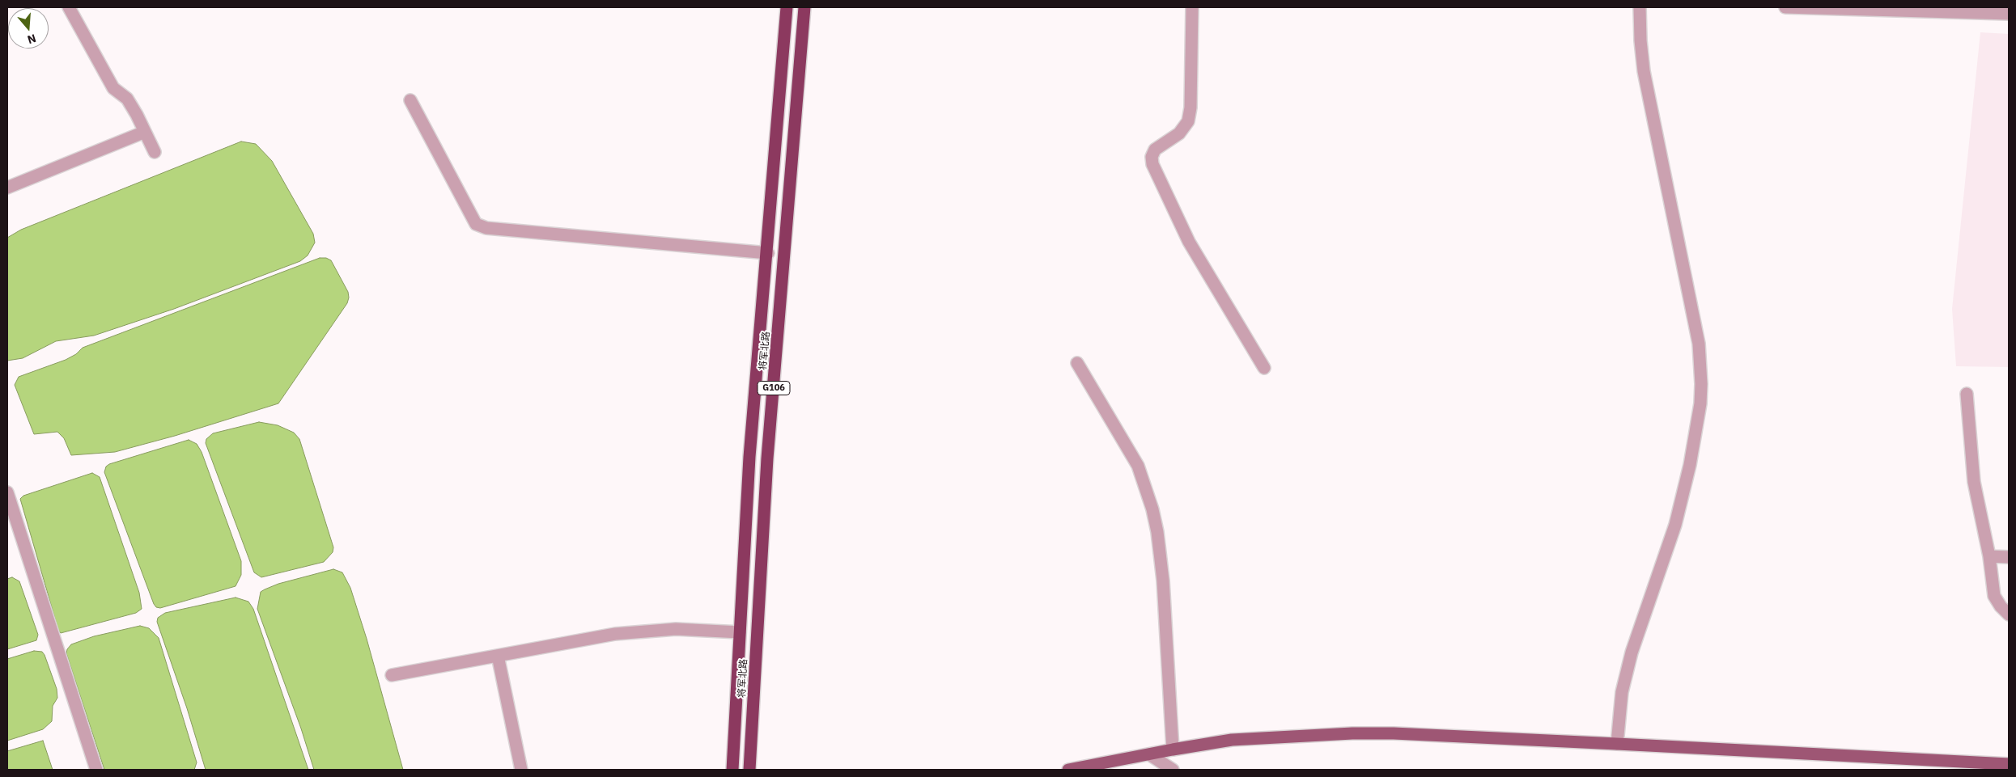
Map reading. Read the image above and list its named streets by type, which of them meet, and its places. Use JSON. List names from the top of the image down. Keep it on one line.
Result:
{"streets":{"highway":["将军北路","G106"]},"north":"bottom"}
